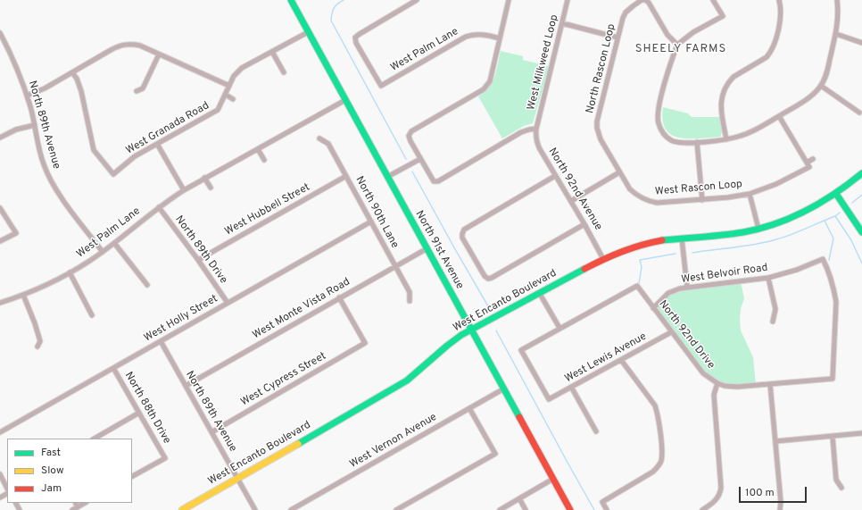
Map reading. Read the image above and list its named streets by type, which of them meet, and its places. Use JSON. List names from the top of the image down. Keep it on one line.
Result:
{"streets":{"street":["West Palm Lane","West Milkweed Loop","North Rascon Loop","North 89th Avenue","West Granada Road","West Rascon Loop","North 92nd Avenue","West Hubbell Street","North 90th Lane","North 89th Drive","North 91st Avenue","West Belvoir Road","West Encanto Boulevard","West Monte Vista Road","West Holly Street","North 92nd Drive","West Lewis Avenue","West Cypress Street","North 88th Drive","West Vernon Avenue"]},"crossings":[["West Palm Lane","North 89th Avenue"],["West Palm Lane","North 89th Drive"],["West Palm Lane","North 91st Avenue"],["West Milkweed Loop","North 92nd Avenue"],["North Rascon Loop","West Rascon Loop"],["North 89th Avenue","West Encanto Boulevard"],["North 89th Avenue","West Monte Vista Road"],["North 89th Avenue","West Holly Street"],["North 89th Avenue","West Cypress Street"],["West Granada Road","North 91st Avenue"],["North 92nd Avenue","West Encanto Boulevard"],["West Hubbell Street","North 90th Lane"],["West Hubbell Street","North 89th Drive"],["North 90th Lane","West Monte Vista Road"],["North 90th Lane","West Holly Street"],["North 89th Drive","West Holly Street"],["North 91st Avenue","West Encanto Boulevard"],["North 91st Avenue","West Monte Vista Road"],["North 91st Avenue","West Vernon Avenue"],["West Belvoir Road","North 92nd Drive"],["West Monte Vista Road","West Cypress Street"],["West Holly Street","North 88th Drive"],["North 92nd Drive","West Lewis Avenue"]],"districts":["SHEELY FARMS"],"legend":["Fast","Slow","Jam"],"scale_bar":"100 m"}
